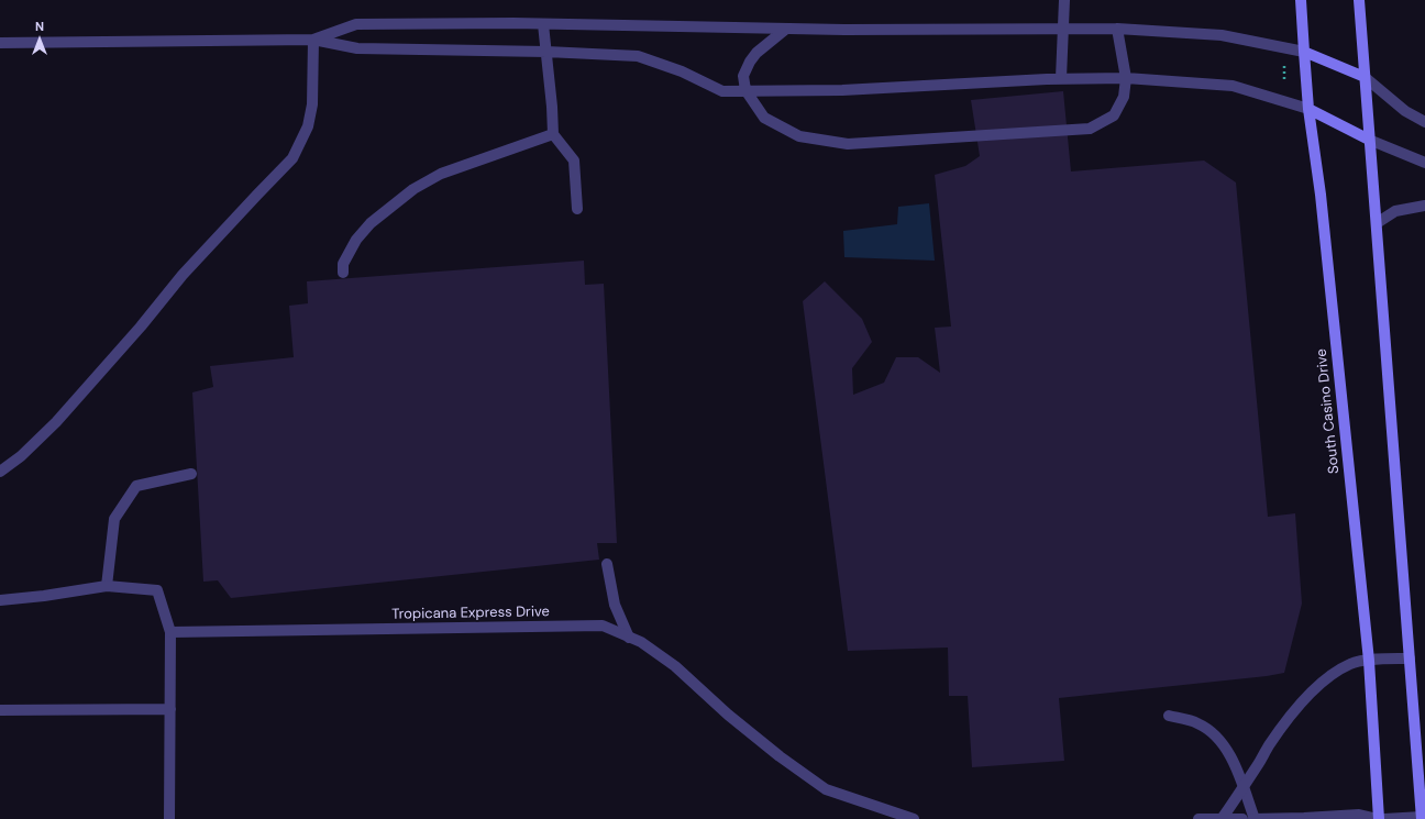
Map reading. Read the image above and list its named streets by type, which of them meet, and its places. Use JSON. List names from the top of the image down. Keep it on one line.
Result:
{"streets":{"main road":["South Casino Drive"],"street":["Tropicana Express Drive"]},"north":"top"}
